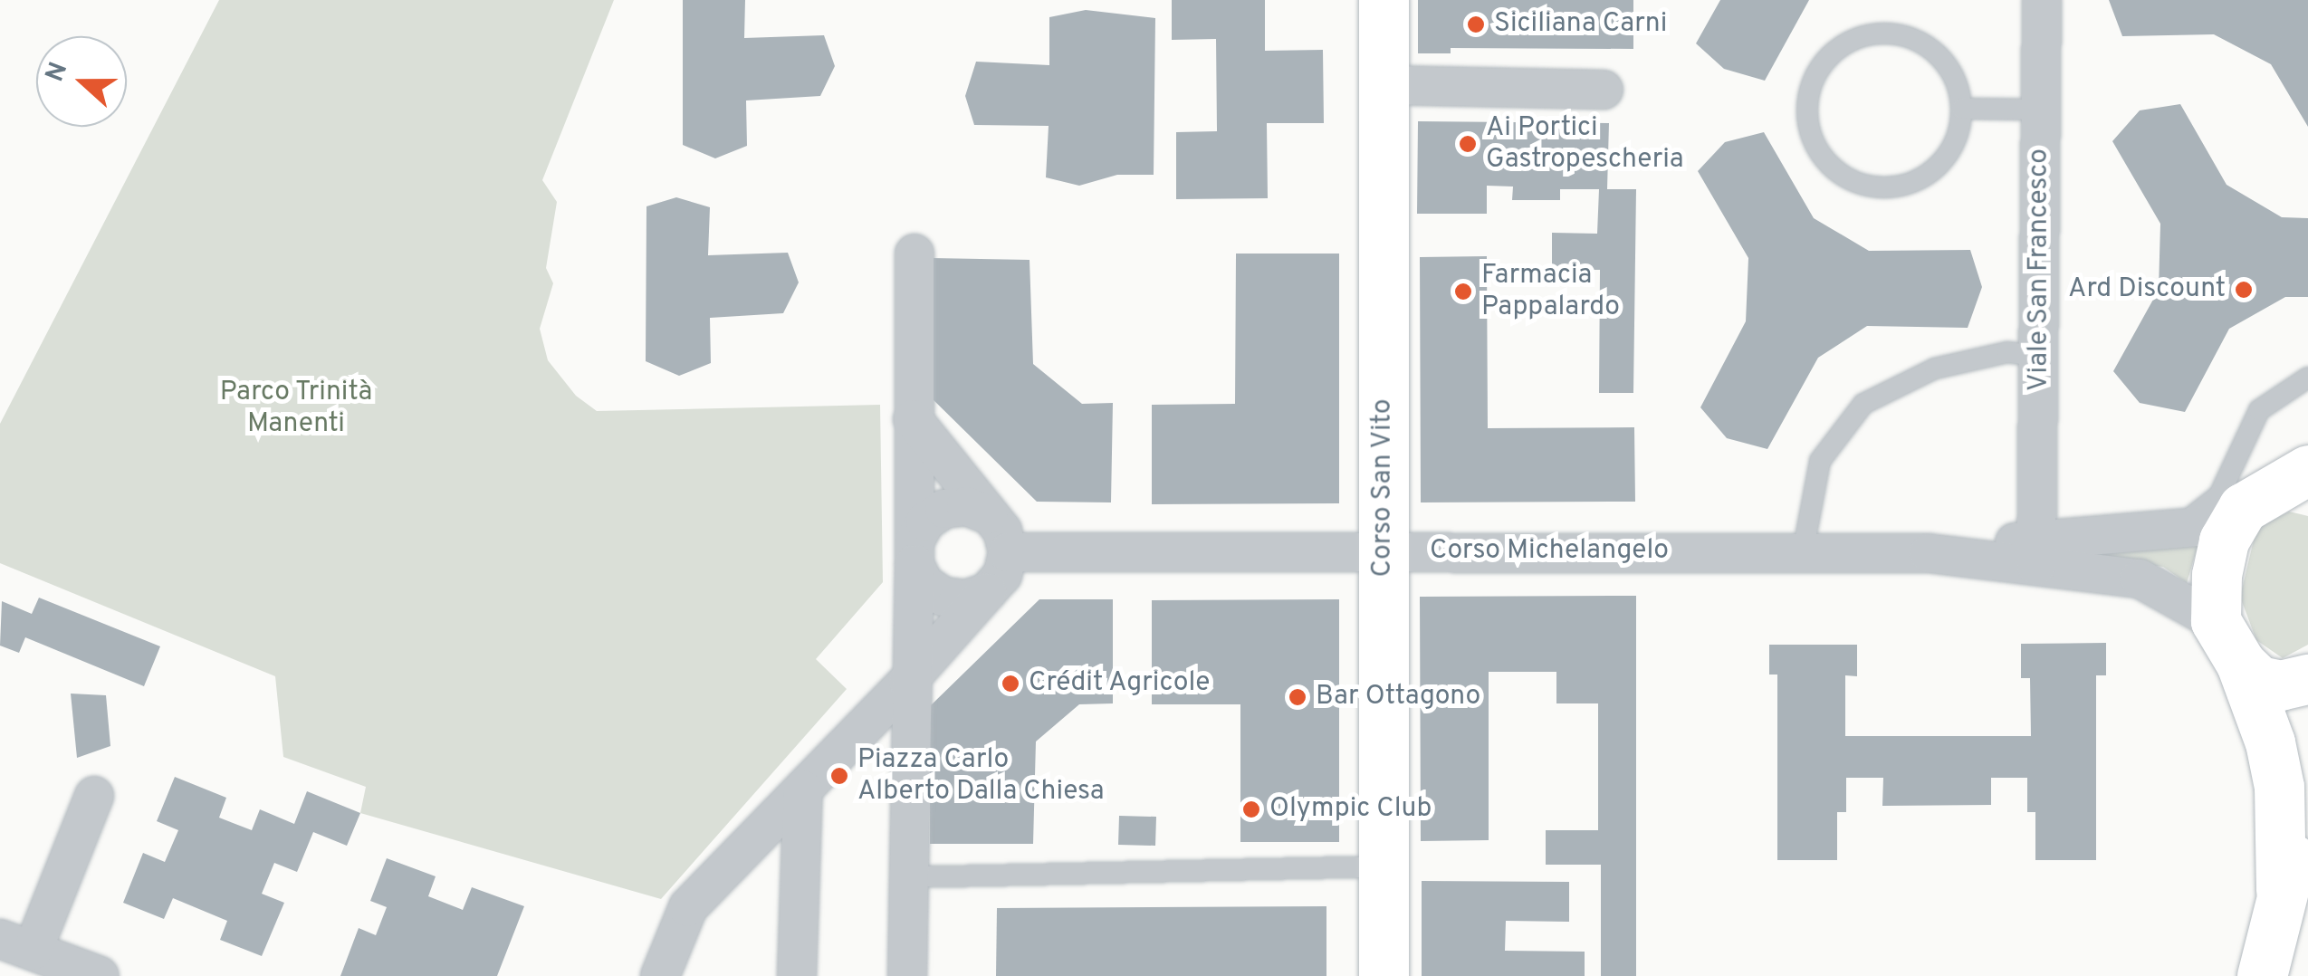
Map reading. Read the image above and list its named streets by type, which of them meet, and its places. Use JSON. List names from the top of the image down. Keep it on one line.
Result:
{"streets":{"main road":["Corso San Vito"],"street":["Viale San Francesco","Corso Michelangelo"]},"crossings":[["Viale San Francesco","Corso Michelangelo"],["Corso San Vito","Corso Michelangelo"]],"parks":["Parco Trinità Manenti"],"places":["Siciliana Carni","Ai Portici Gastropescheria","Ard Discount","Farmacia Pappalardo","Crédit Agricole","Bar Ottagono","Piazza Carlo Alberto Dalla Chiesa","Olympic Club"],"north":"left"}
